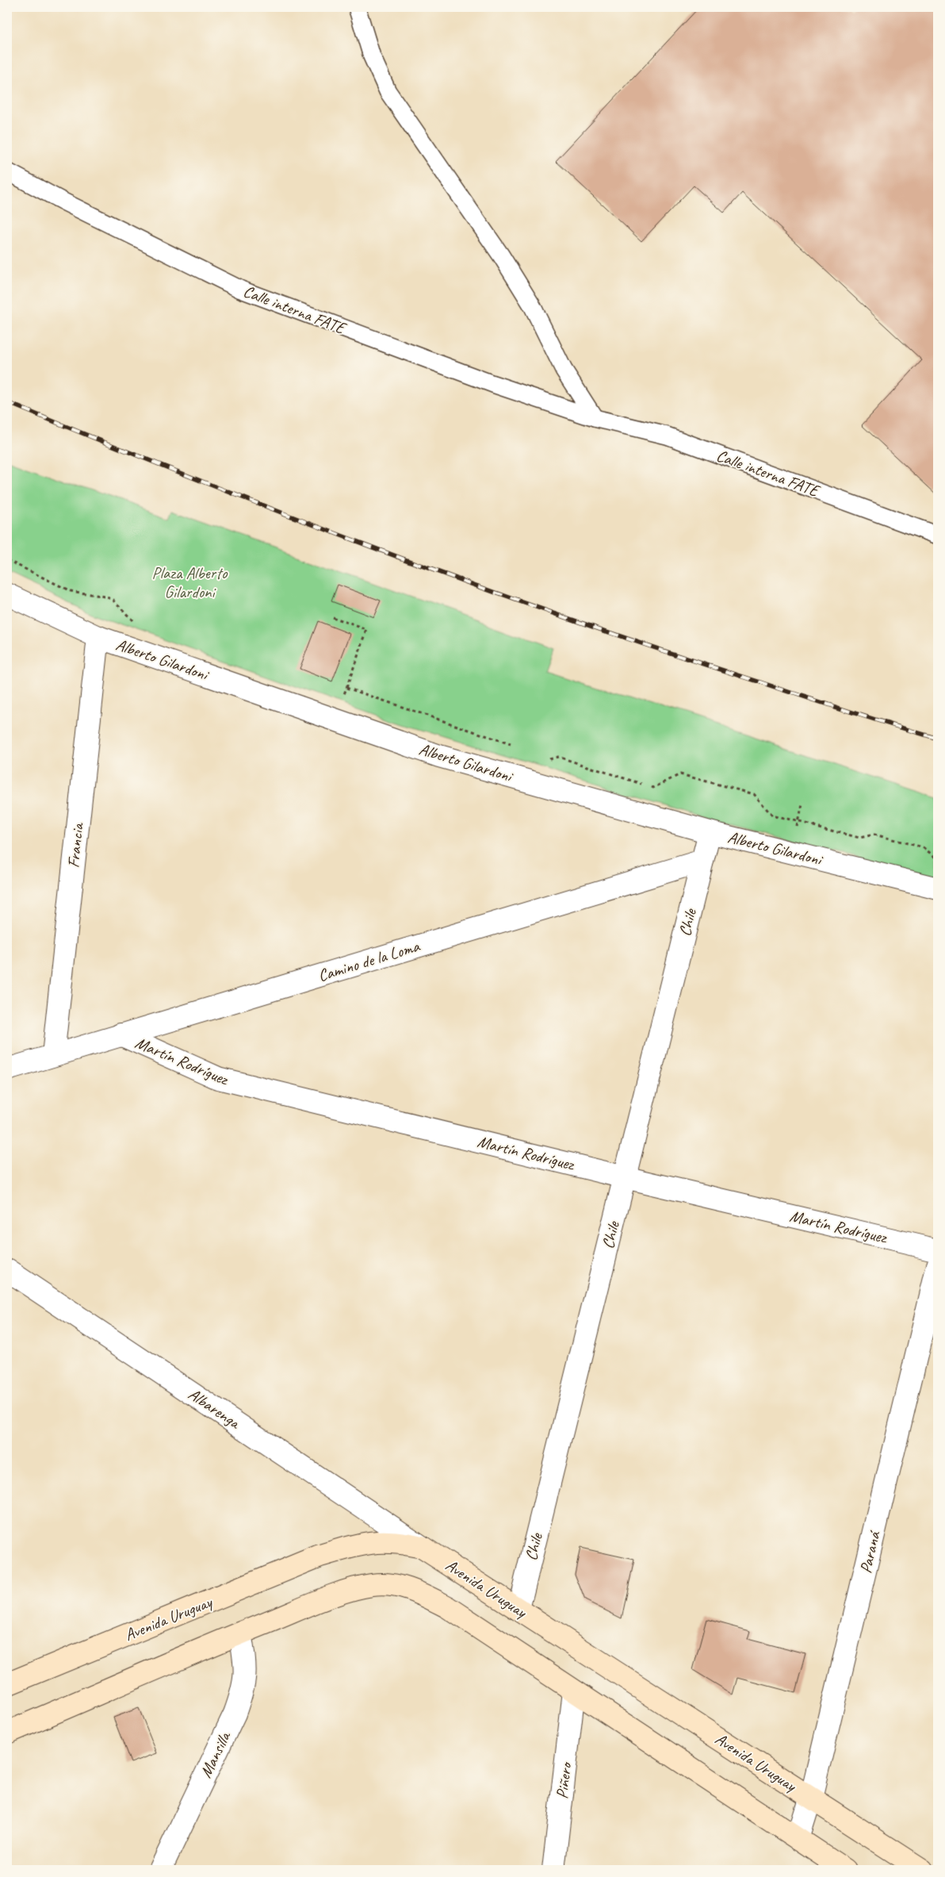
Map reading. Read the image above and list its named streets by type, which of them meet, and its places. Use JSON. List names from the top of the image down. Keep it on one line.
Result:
{"streets":{"main road":["Avenida Uruguay"],"street":["Alberto Gilardoni","Francia","Chile","Camino de la Loma","Martín Rodríguez","Albarenga","Paraná","Mansilla","Piñero"],"lane":["Calle interna FATE"]},"crossings":[["Alberto Gilardoni","Francia"],["Francia","Camino de la Loma"],["Chile","Camino de la Loma"],["Chile","Martín Rodríguez"],["Chile","Avenida Uruguay"],["Camino de la Loma","Martín Rodríguez"],["Albarenga","Avenida Uruguay"],["Paraná","Avenida Uruguay"]],"parks":["Plaza Alberto Gilardoni"]}
